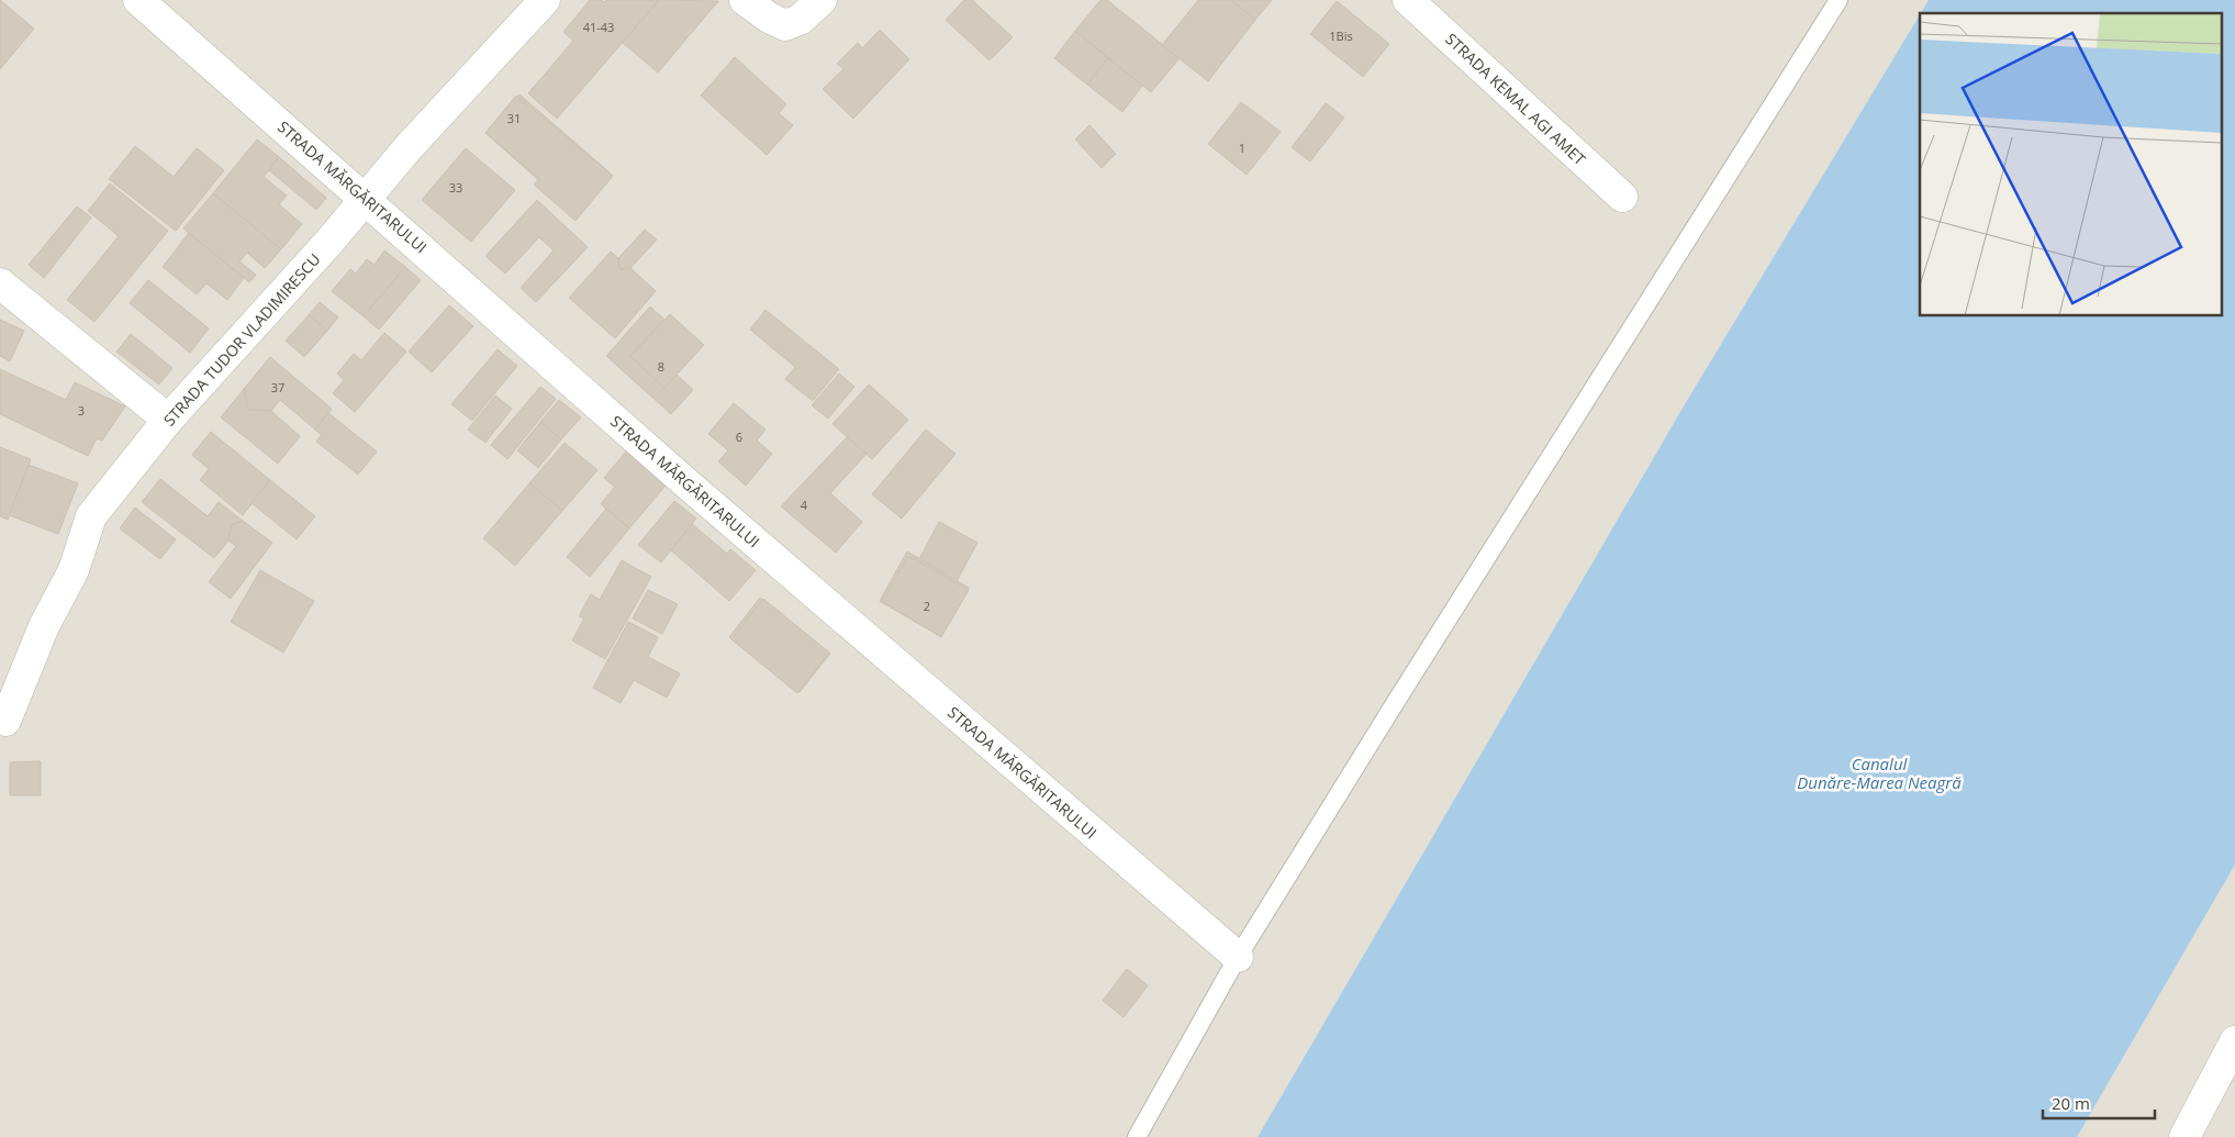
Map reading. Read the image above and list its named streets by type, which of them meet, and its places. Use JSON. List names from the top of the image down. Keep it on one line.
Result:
{"streets":{"street":["STRADA KEMAL AGI AMET","STRADA MĂRGĂRITARULUI","STRADA TUDOR VLADIMIRESCU"]},"crossings":[["STRADA MĂRGĂRITARULUI","STRADA TUDOR VLADIMIRESCU"]],"water":["Canalul Dunăre-Marea Neagră"],"house_numbers":["41-43","1Bis","31","1","33","8","37","3","6","4","2"],"scale_bar":"20 m"}
